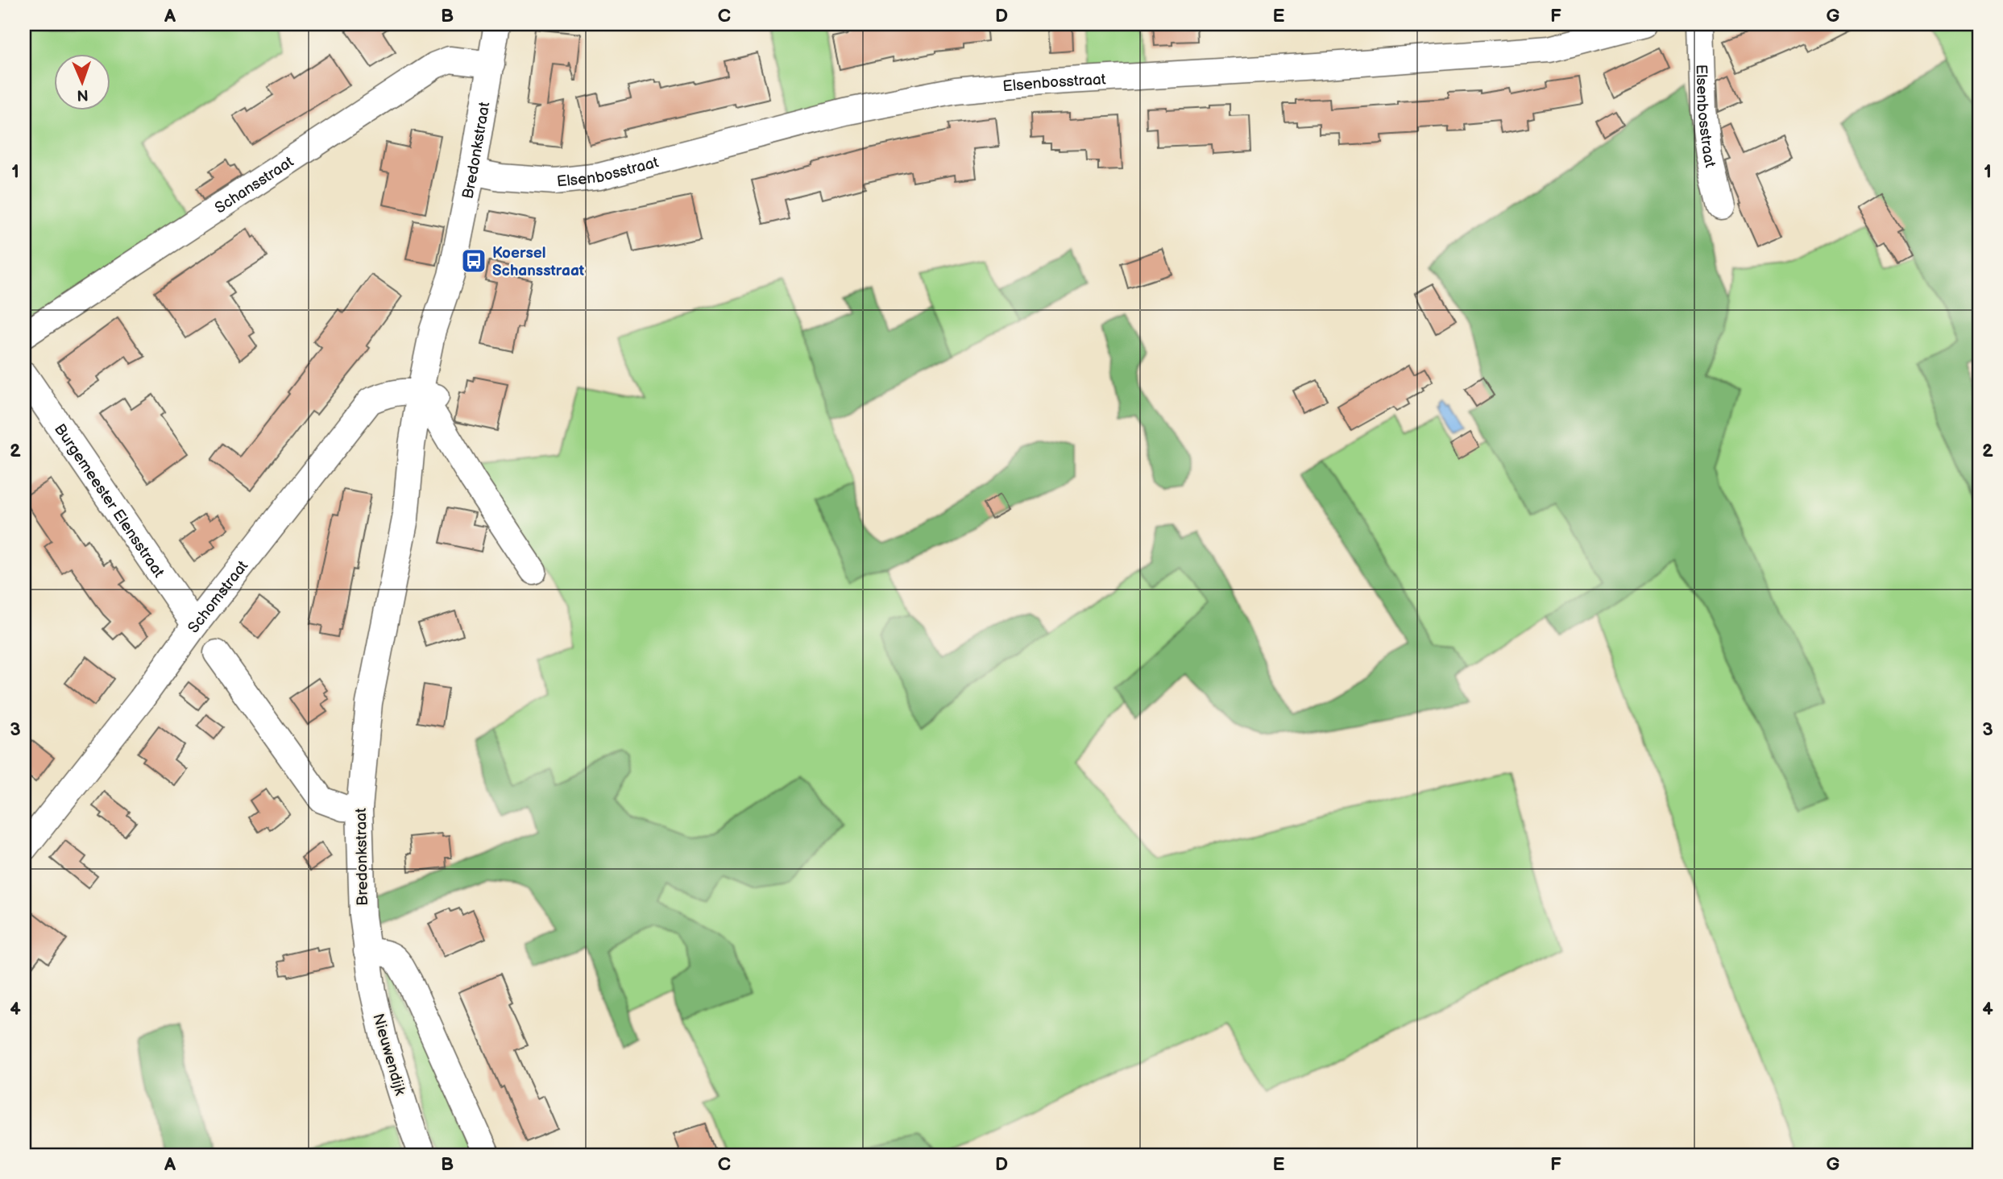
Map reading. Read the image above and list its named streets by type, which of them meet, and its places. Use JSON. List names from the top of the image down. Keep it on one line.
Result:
{"streets":{"street":["Elsenbosstraat","Bredonkstraat","Schansstraat","Burgemeester Elensstraat","Schomstraat","Nieuwendijk"]},"crossings":[["Elsenbosstraat","Bredonkstraat"],["Bredonkstraat","Schansstraat"],["Bredonkstraat","Schomstraat"],["Bredonkstraat","Nieuwendijk"],["Burgemeester Elensstraat","Schomstraat"]],"places":{"bus stop":["Koersel Schansstraat"]},"north":"bottom","grid":{"columns":["A","B","C","D","E","F","G"],"rows":["1","2","3","4"]}}
